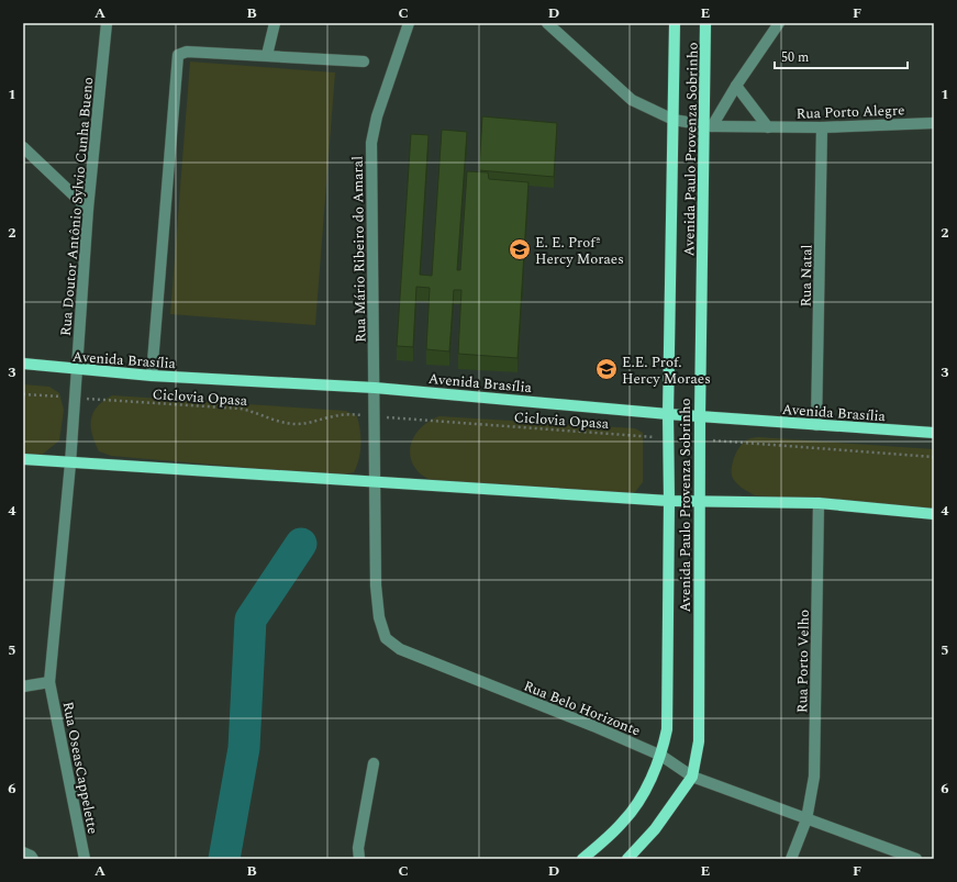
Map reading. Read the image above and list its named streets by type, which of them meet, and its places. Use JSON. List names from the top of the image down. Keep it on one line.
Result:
{"streets":{"main road":["Avenida Paulo Provenza Sobrinho","Avenida Brasília"],"street":["Rua Porto Alegre","Rua Doutor Antônio Sylvio Cunha Bueno","Rua Mário Ribeiro do Amaral","Rua Natal","Rua Porto Velho","Rua Belo Horizonte","Rua OseasCappelette"],"path":["Ciclovia Opasa"]},"crossings":[["Rua Porto Alegre","Avenida Paulo Provenza Sobrinho"],["Rua Porto Alegre","Rua Natal"],["Avenida Paulo Provenza Sobrinho","Avenida Brasília"],["Avenida Paulo Provenza Sobrinho","Rua Belo Horizonte"],["Rua Doutor Antônio Sylvio Cunha Bueno","Avenida Brasília"],["Rua Doutor Antônio Sylvio Cunha Bueno","Rua OseasCappelette"],["Rua Mário Ribeiro do Amaral","Avenida Brasília"],["Rua Mário Ribeiro do Amaral","Rua Belo Horizonte"],["Rua Natal","Avenida Brasília"],["Rua Porto Velho","Rua Belo Horizonte"]],"places":{"school or university":["E. E. Profª Hercy Moraes","E.E. Prof. Hercy Moraes"]},"scale_bar":"50 m","grid":{"columns":["A","B","C","D","E","F"],"rows":["1","2","3","4","5","6"]}}
